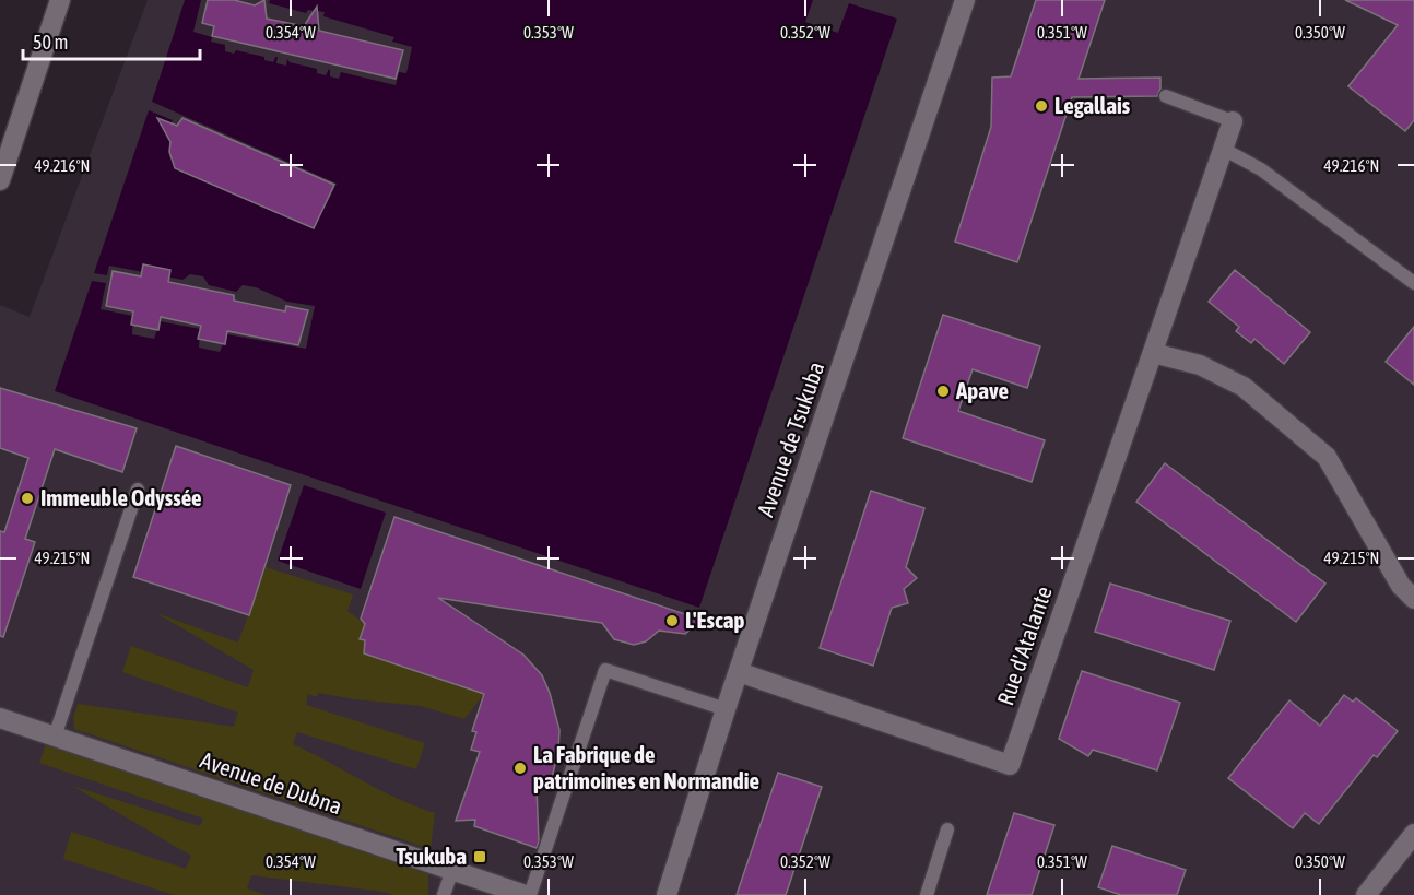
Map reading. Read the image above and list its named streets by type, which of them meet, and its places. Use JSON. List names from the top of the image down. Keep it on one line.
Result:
{"streets":{"street":["Avenue de Tsukuba","Rue d'Atalante","Avenue de Dubna"]},"crossings":[["Avenue de Tsukuba","Rue d'Atalante"]],"places":{"other":["Legallais","Apave","Immeuble Odyssée","L'Escap","La Fabrique de patrimoines en Normandie"],"transit":["Tsukuba"]},"scale_bar":"50 m","coordinates":["0.354°W","0.353°W","0.352°W","0.351°W","0.350°W","49.216°N","49.215°N"]}
